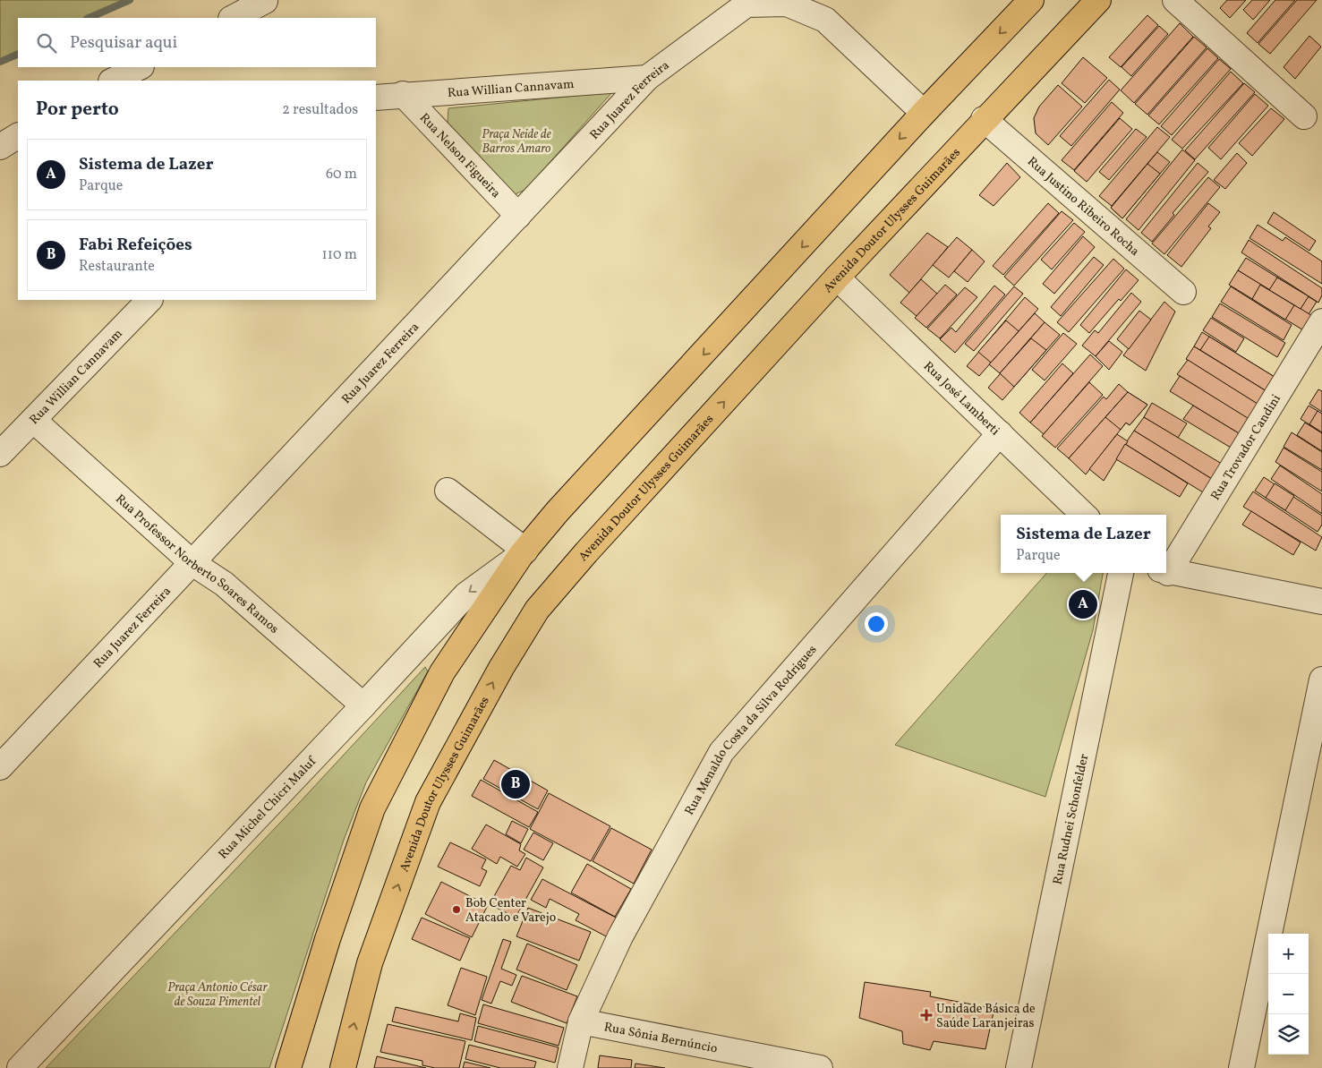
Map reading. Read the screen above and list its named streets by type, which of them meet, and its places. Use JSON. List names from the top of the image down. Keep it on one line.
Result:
{"streets":{"main road":["Avenida Doutor Ulysses Guimarães"],"street":["Rua Willian Cannavam","Rua Juarez Ferreira","Rua Nelson Figueira","Rua Justino Ribeiro Rocha","Rua José Lamberti","Rua Trovador Candini","Rua Professor Norberto Soares Ramos","Rua Menaldo Costa da Silva Rodrigues","Rua Michel Chicri Maluf","Rua Rudnei Schonfelder","Rua Sônia Bernúncio"]},"crossings":[["Rua Willian Cannavam","Rua Juarez Ferreira"],["Rua Willian Cannavam","Rua Nelson Figueira"],["Rua Willian Cannavam","Rua Professor Norberto Soares Ramos"],["Rua Juarez Ferreira","Rua Nelson Figueira"],["Rua Juarez Ferreira","Rua Professor Norberto Soares Ramos"],["Rua Justino Ribeiro Rocha","Avenida Doutor Ulysses Guimarães"],["Avenida Doutor Ulysses Guimarães","Rua José Lamberti"],["Rua José Lamberti","Rua Menaldo Costa da Silva Rodrigues"],["Rua Professor Norberto Soares Ramos","Rua Michel Chicri Maluf"],["Rua Menaldo Costa da Silva Rodrigues","Rua Sônia Bernúncio"]],"parks":["Praça Neide de Barros Amaro","Praça Antonio César de Souza Pimentel"],"places":{"other":["Bob Center Atacado e Varejo"],"health":["Unidade Básica de Saúde Laranjeiras"]},"page":{"search":"Pesquisar aqui","heading":["Por perto","2 resultados"],"list":[{"mark":"A","name":"Sistema de Lazer","note":"Parque","value":"60 m"},{"mark":"B","name":"Fabi Refeições","note":"Restaurante","value":"110 m"}],"popup":["Sistema de Lazer","Parque"],"pins":["A","B"],"map_buttons":["+","−"]}}
